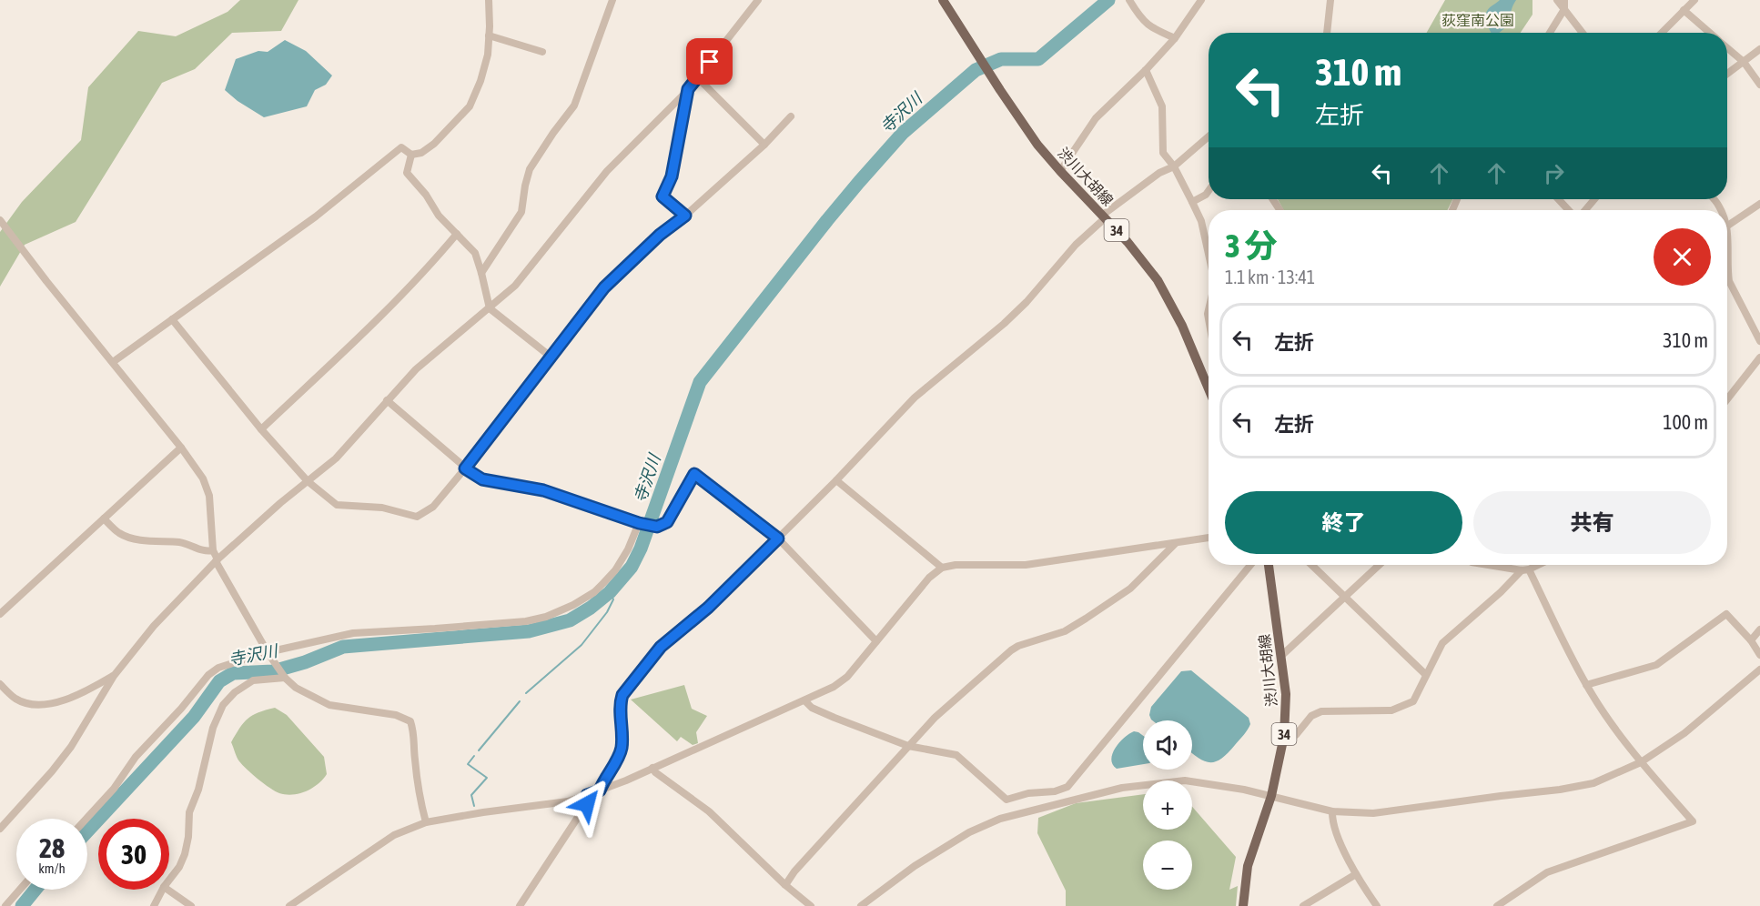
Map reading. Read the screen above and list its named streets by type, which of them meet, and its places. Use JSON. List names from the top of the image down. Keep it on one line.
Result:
{"streets":{"main road":["渋川大胡線","34"]},"water":["寺沢川"],"parks":["荻窪南公園"],"page":{"turn":["310 m","左折"],"heading":["3 分","1.1 km · 13:41"],"list":[{"name":"左折","value":"310 m"},{"name":"左折","value":"100 m"}],"buttons":["終了","共有"],"map_buttons":["+","−"],"speed":"28 km/h","limit":"30"}}
